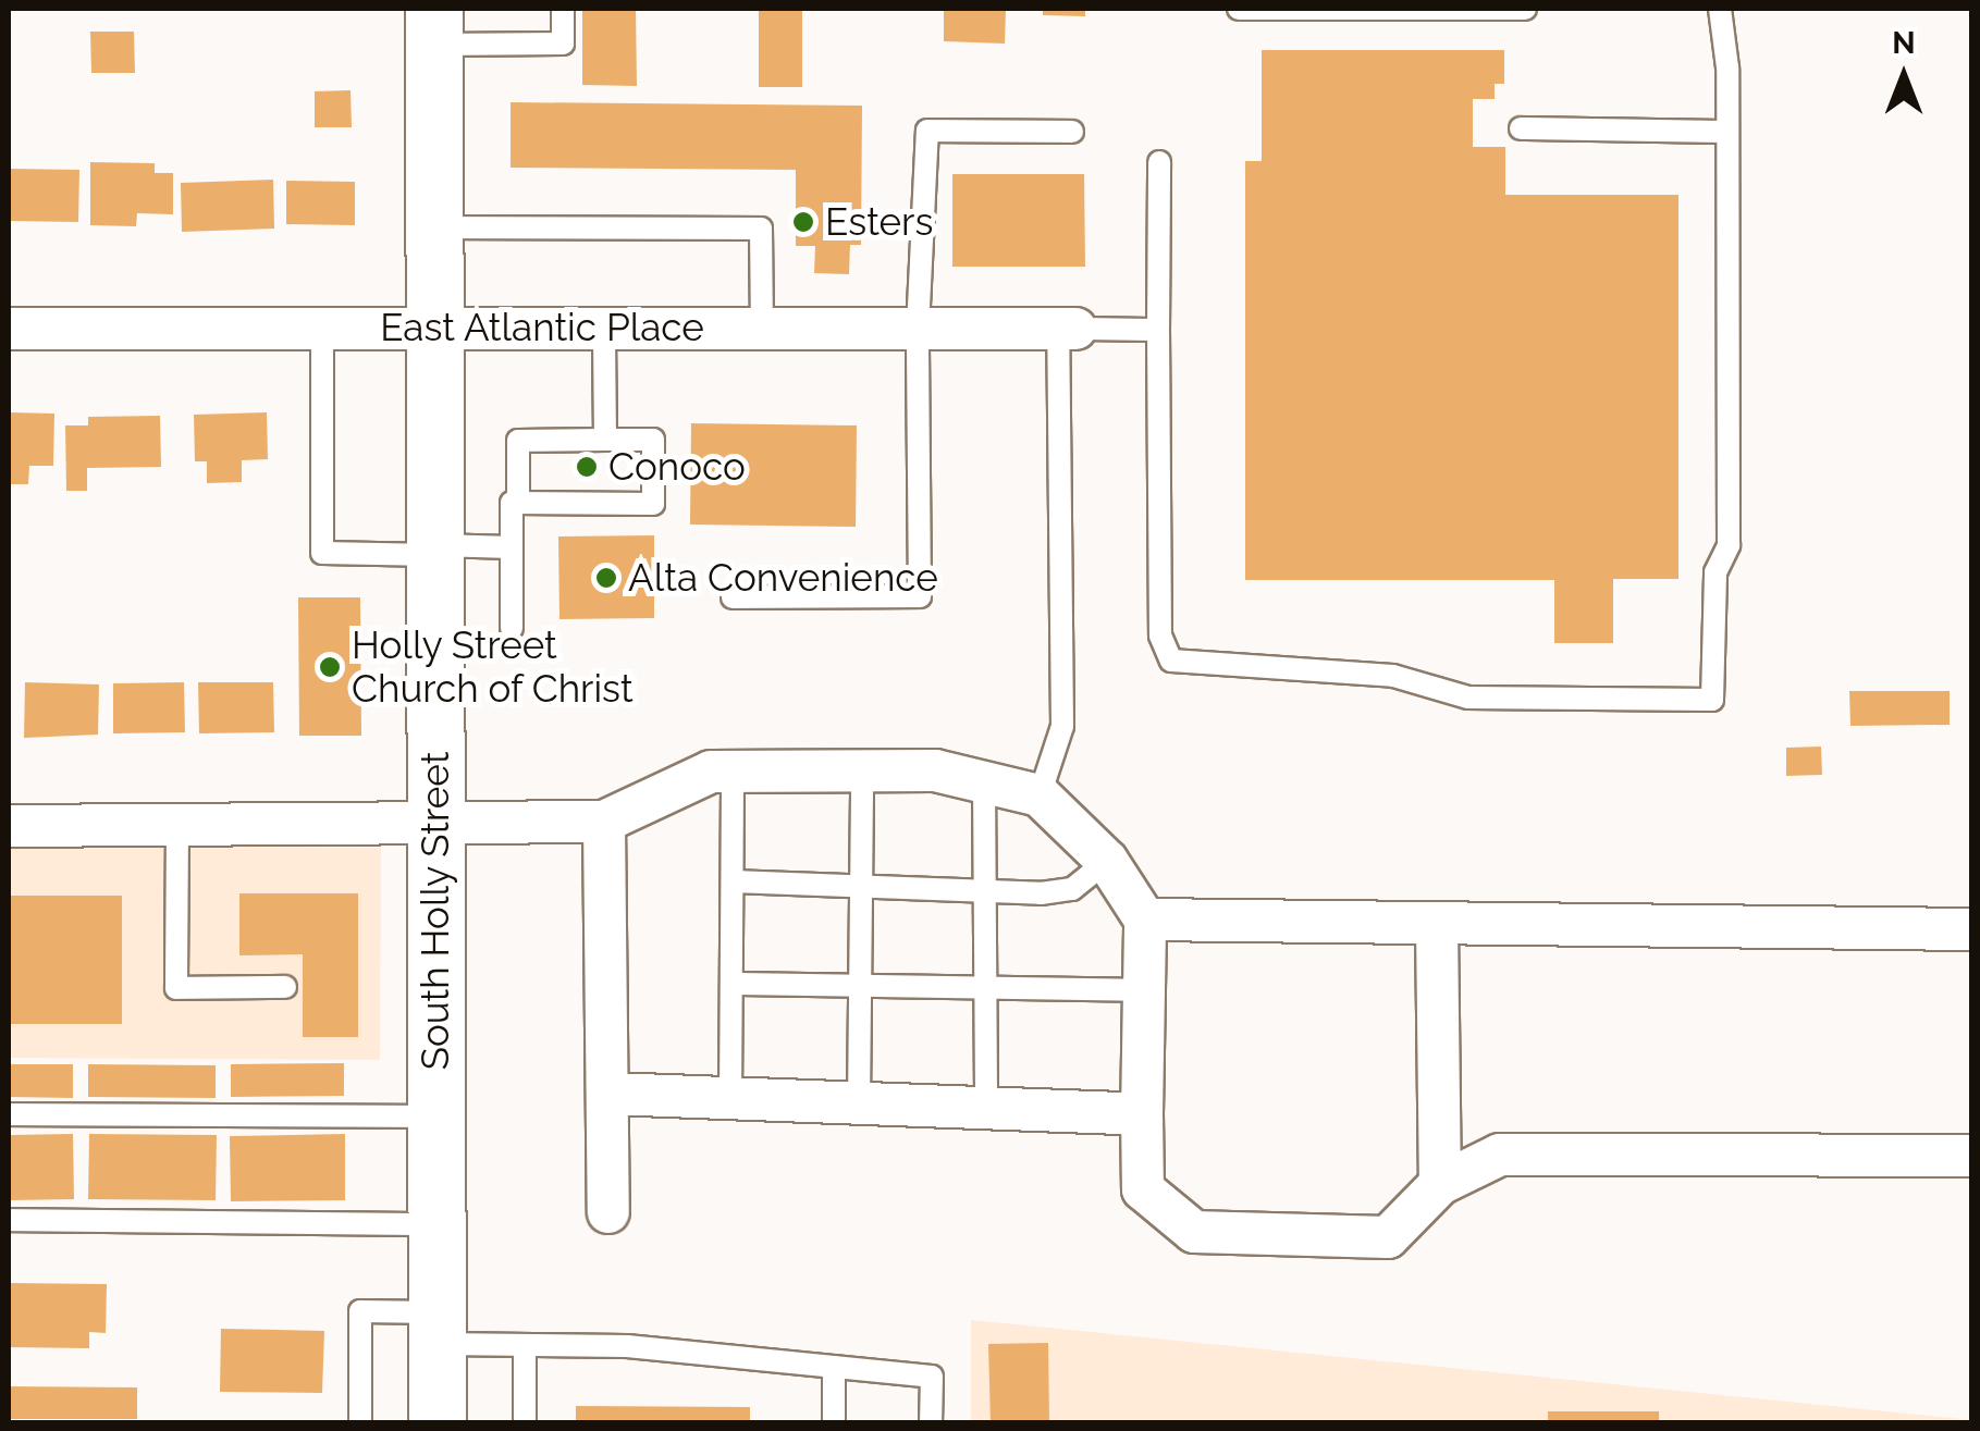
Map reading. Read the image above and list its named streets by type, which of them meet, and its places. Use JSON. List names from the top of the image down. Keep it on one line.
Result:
{"streets":{"main road":["South Holly Street"],"street":["East Atlantic Place"]},"crossings":[["East Atlantic Place","South Holly Street"]],"places":["Esters","Conoco","Alta Convenience","Holly Street Church of Christ"],"north":"top"}
